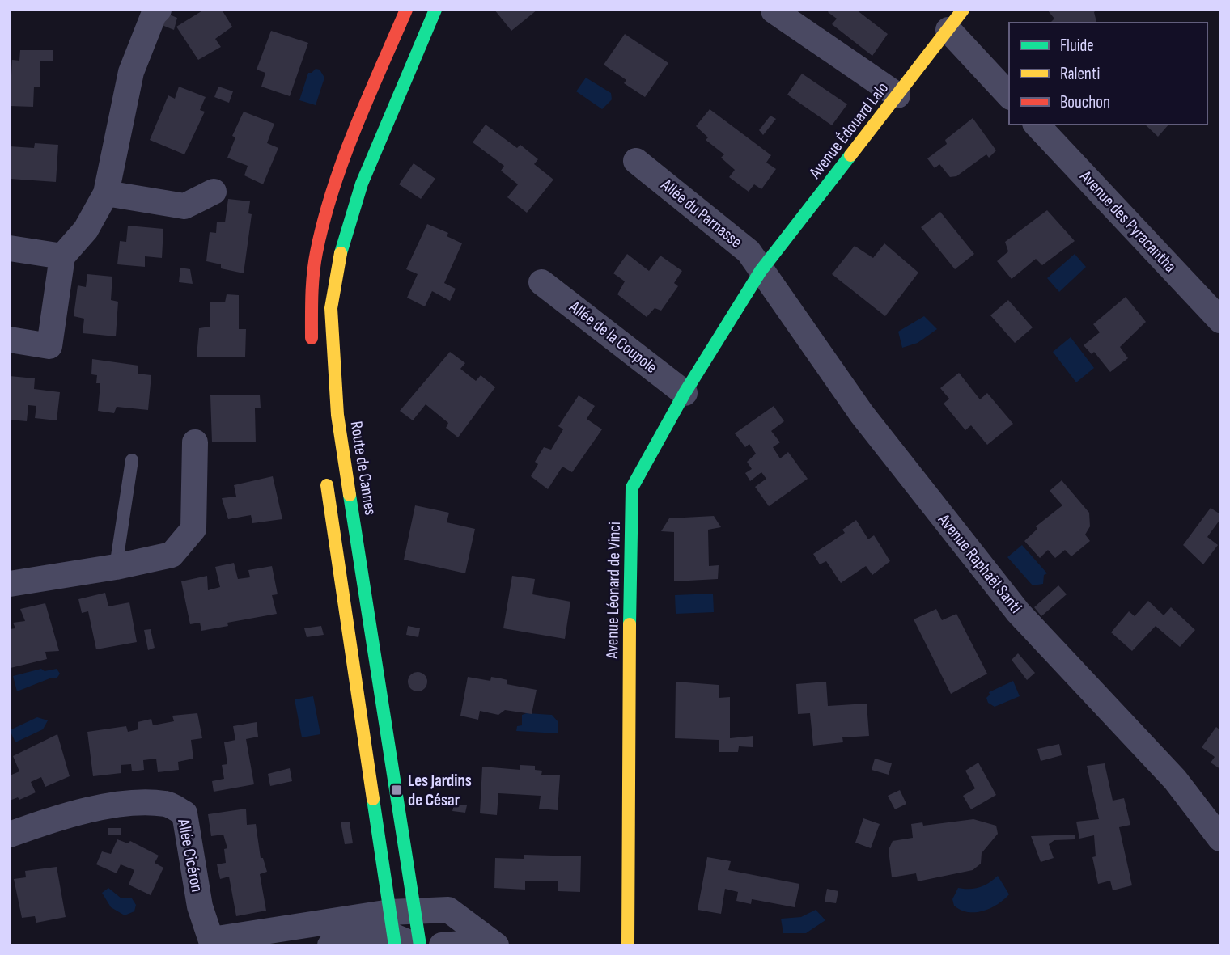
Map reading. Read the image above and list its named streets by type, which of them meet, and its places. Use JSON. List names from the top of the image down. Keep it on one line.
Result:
{"streets":{"main road":["Avenue Édouard Lalo","Route de Cannes","Avenue Léonard de Vinci"],"street":["Allée du Parnasse","Avenue des Pyracantha","Allée de la Coupole","Avenue Raphaël Santi","Allée Cicéron"]},"crossings":[["Avenue Édouard Lalo","Allée du Parnasse"],["Avenue Édouard Lalo","Avenue Raphaël Santi"],["Avenue Édouard Lalo","Avenue Léonard de Vinci"],["Allée du Parnasse","Avenue Raphaël Santi"],["Allée du Parnasse","Avenue Léonard de Vinci"],["Allée de la Coupole","Avenue Léonard de Vinci"],["Avenue Raphaël Santi","Avenue Léonard de Vinci"]],"places":{"transit":["Les Jardins de César"]},"legend":["Fluide","Ralenti","Bouchon"]}
